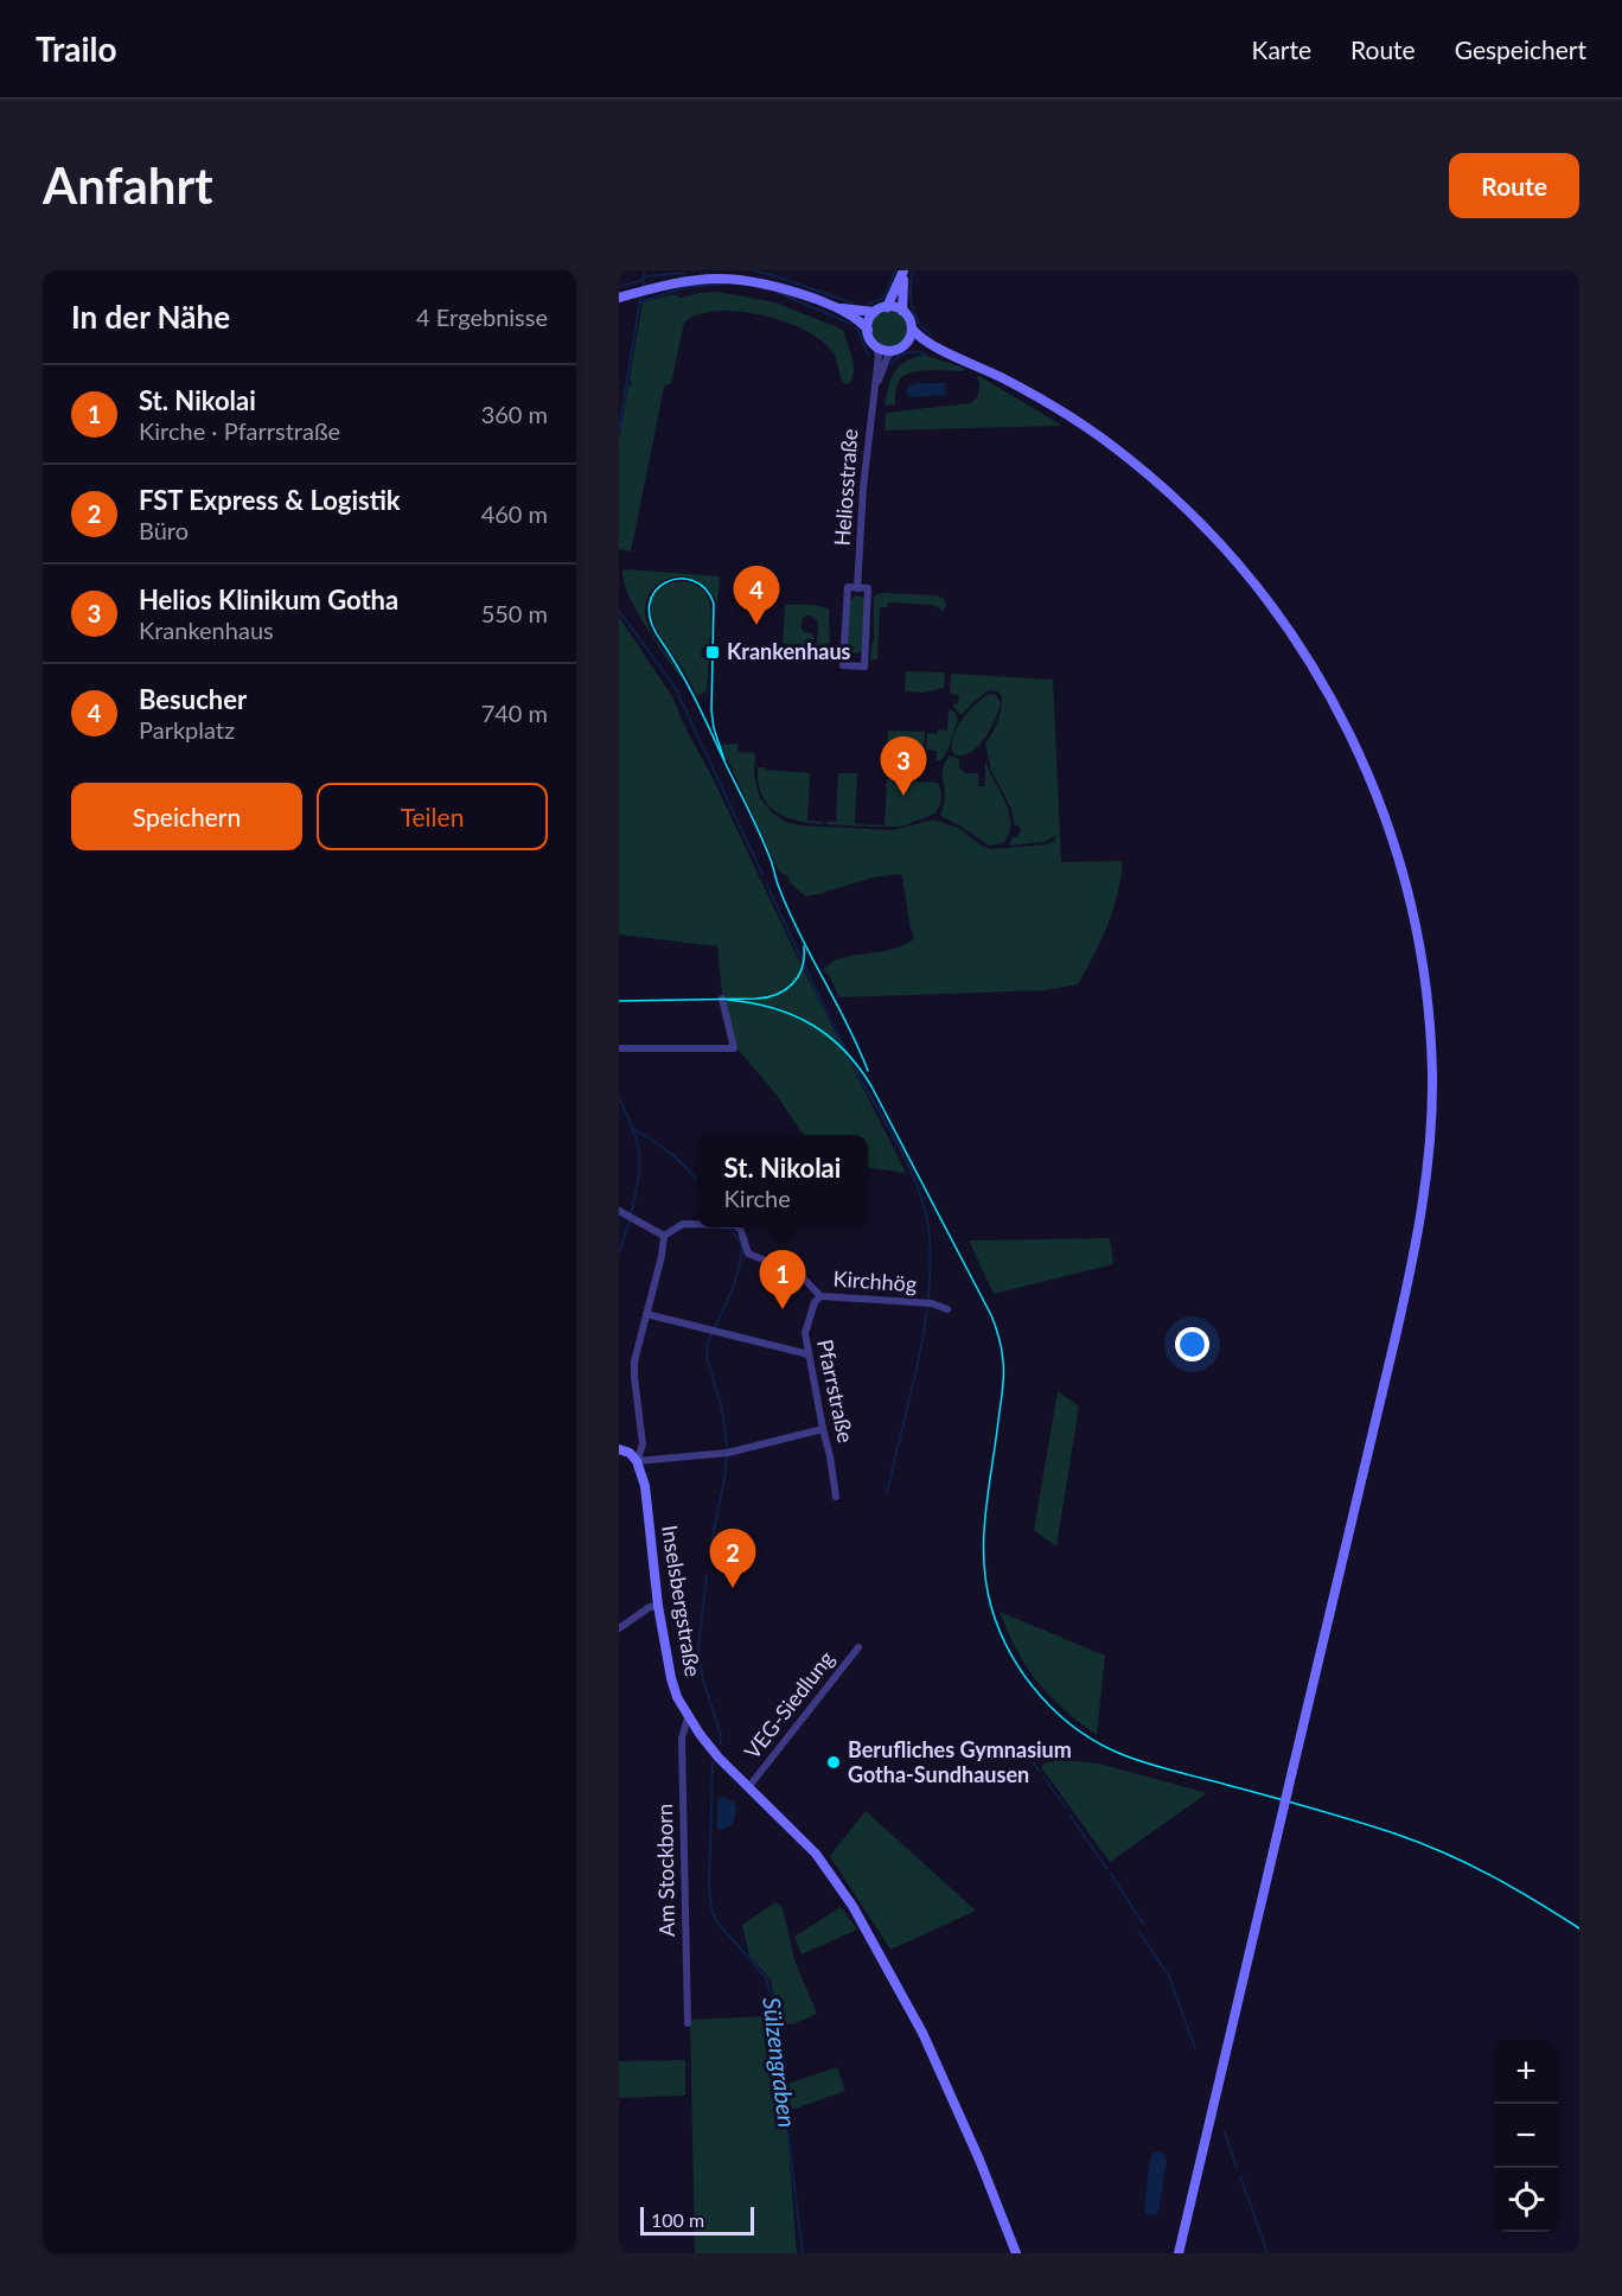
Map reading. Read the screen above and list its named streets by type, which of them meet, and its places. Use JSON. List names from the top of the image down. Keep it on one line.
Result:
{"streets":{"main road":["Inselsbergstraße"],"street":["Heliosstraße","Kirchhög","Pfarrstraße","VEG-Siedlung","Am Stockborn"]},"crossings":[["Kirchhög","Pfarrstraße"],["Inselsbergstraße","VEG-Siedlung"],["Inselsbergstraße","Am Stockborn"]],"water":["Sülzengraben"],"places":{"transit":["Krankenhaus"],"other":["Berufliches Gymnasium Gotha-Sundhausen"]},"scale_bar":"100 m","page":{"header":"Trailo","nav":["Karte","Route","Gespeichert"],"buttons":["Route",["Speichern","Teilen"]],"title":"Anfahrt","heading":["In der Nähe","4 Ergebnisse"],"list":[{"mark":"1","name":"St. Nikolai","note":"Kirche · Pfarrstraße","value":"360 m"},{"mark":"2","name":"FST Express & Logistik","note":"Büro","value":"460 m"},{"mark":"3","name":"Helios Klinikum Gotha","note":"Krankenhaus","value":"550 m"},{"mark":"4","name":"Besucher","note":"Parkplatz","value":"740 m"}],"pins":["4","3","1","2"],"popup":["St. Nikolai","Kirche"],"map_buttons":["+","−"],"scale":"100 m"}}
